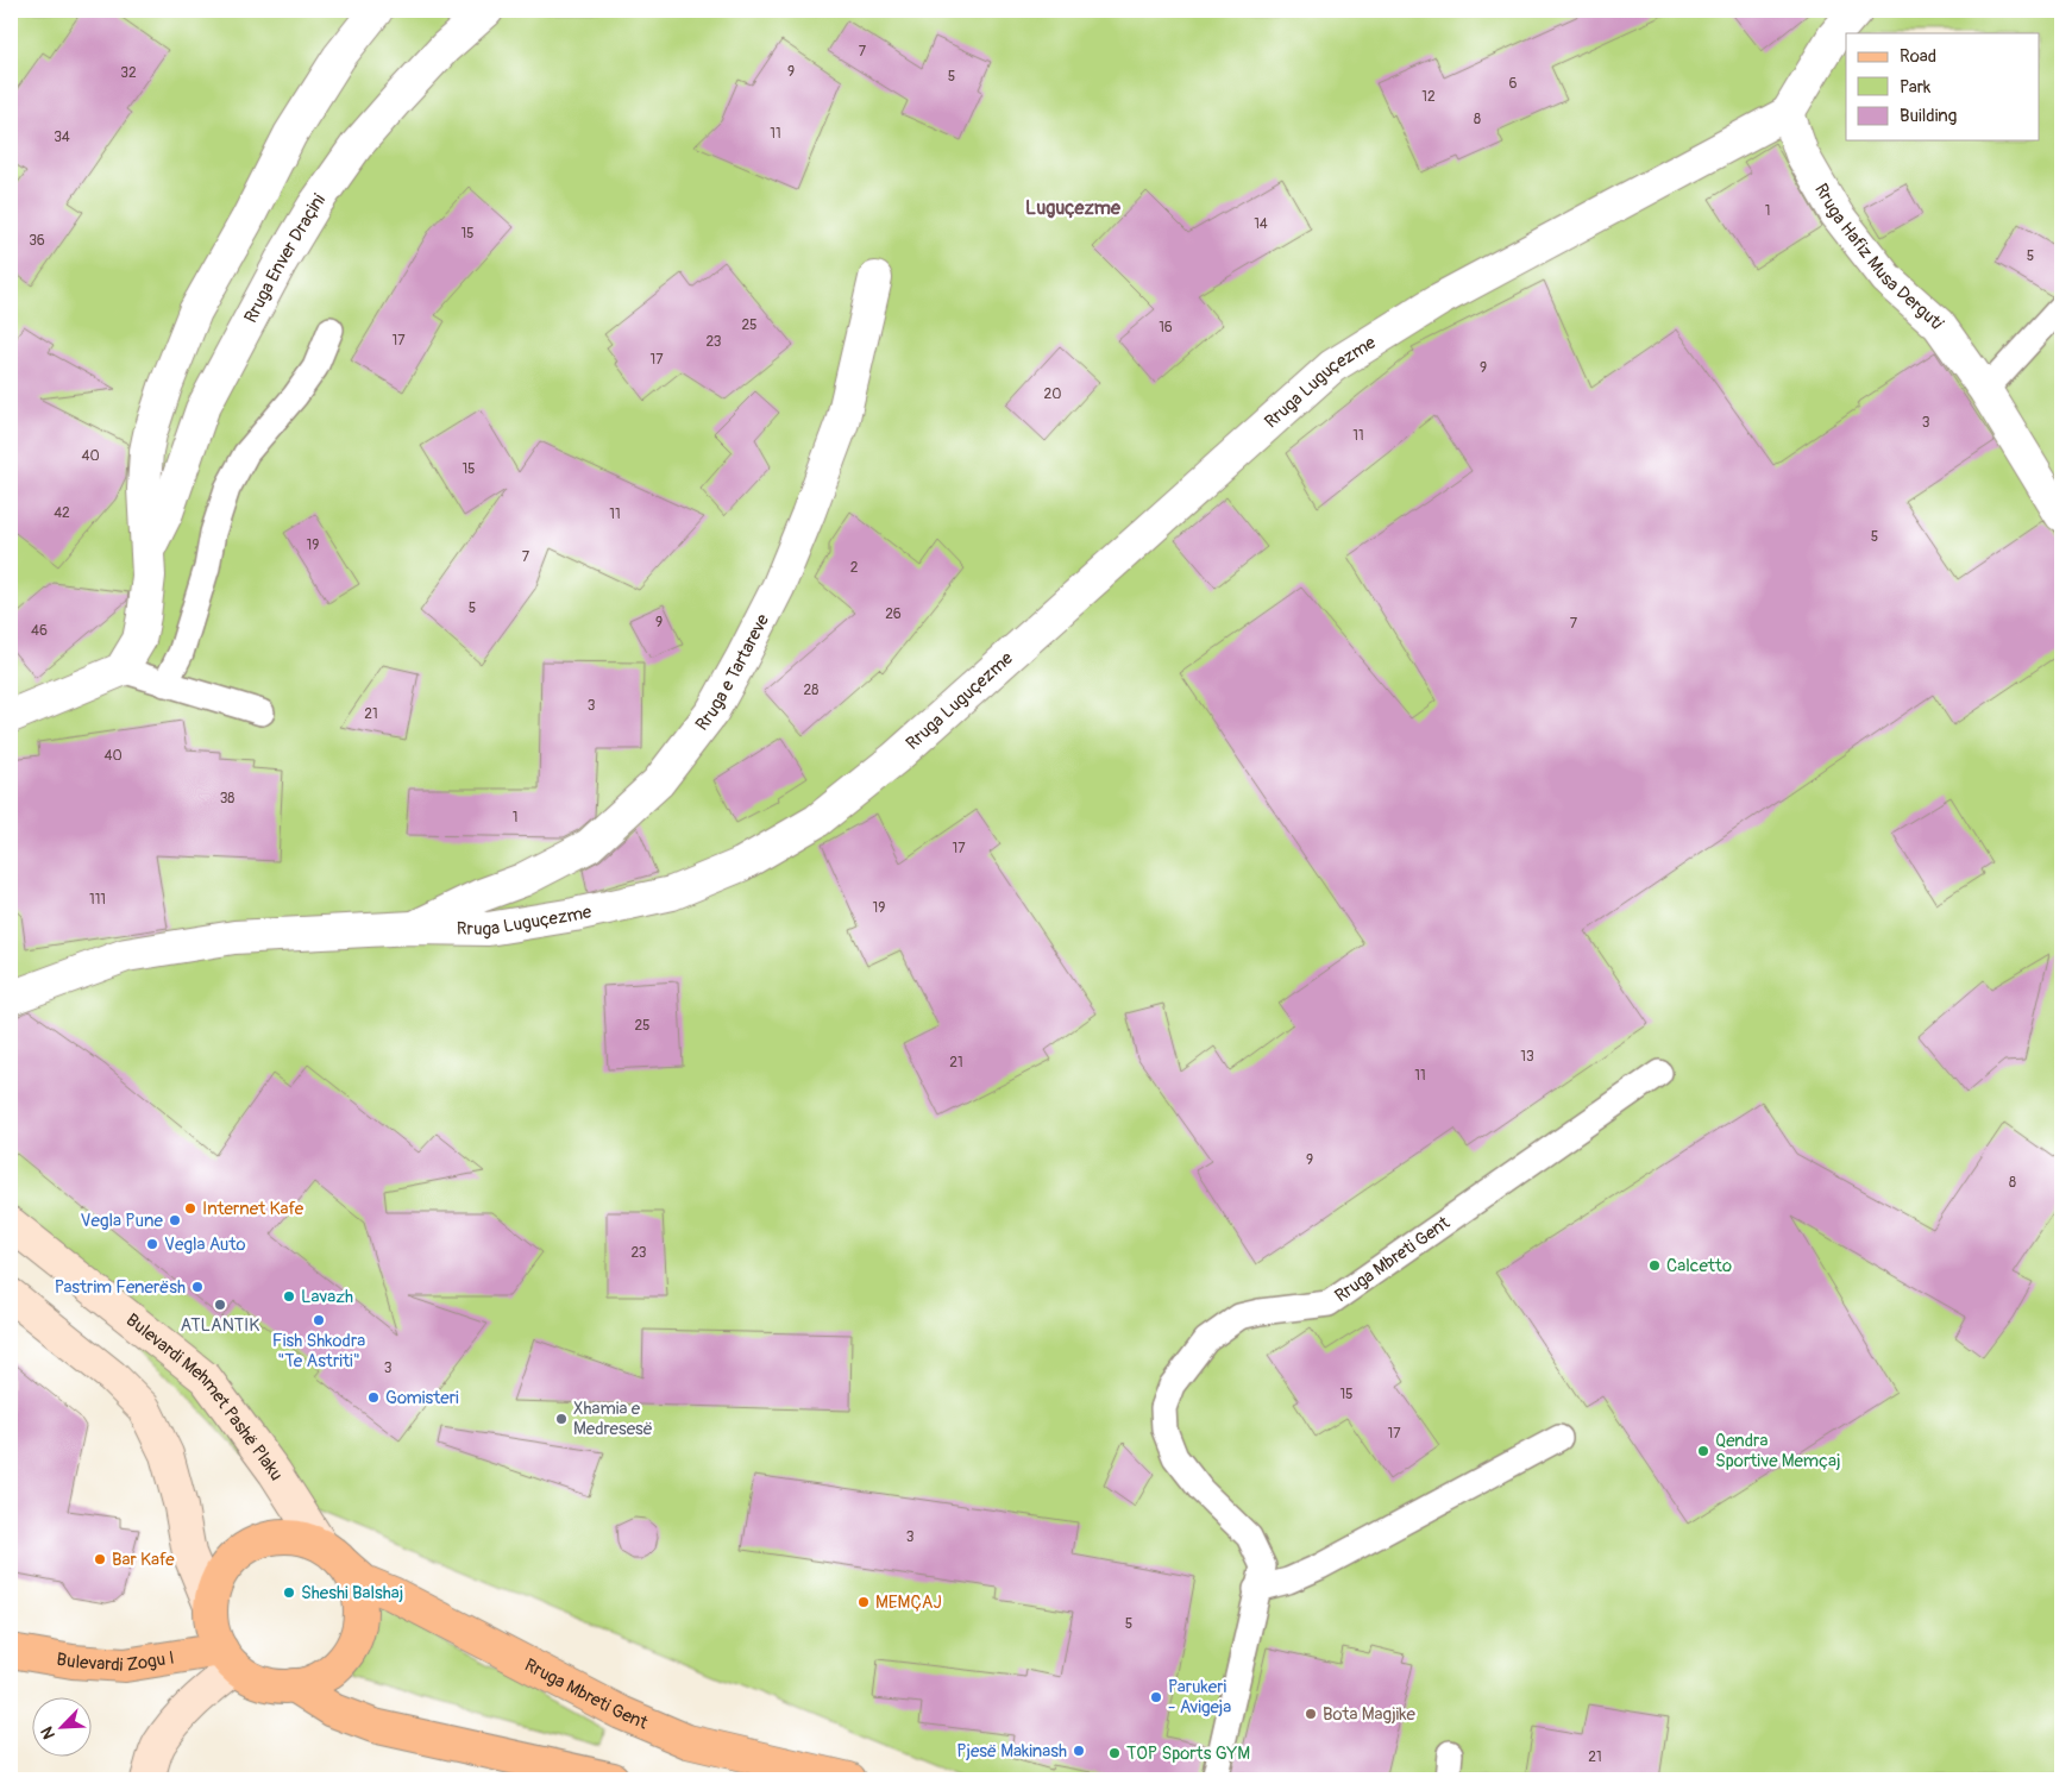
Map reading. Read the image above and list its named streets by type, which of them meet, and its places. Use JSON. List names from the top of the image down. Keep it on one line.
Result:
{"streets":{"main road":["Rruga Mbreti Gent","Bulevardi Mehmet Pashë Plaku","Bulevardi Zogu I"],"street":["Rruga Hafiz Musa Derguti","Rruga Enver Draçini","Rruga Luguçezme","Rruga e Tartareve"]},"crossings":[["Rruga Hafiz Musa Derguti","Rruga Luguçezme"],["Rruga Luguçezme","Rruga e Tartareve"],["Rruga Mbreti Gent","Bulevardi Mehmet Pashë Plaku"],["Rruga Mbreti Gent","Bulevardi Zogu I"],["Bulevardi Mehmet Pashë Plaku","Bulevardi Zogu I"]],"districts":["Luguçezme"],"places":["Internet Kafe","Vegla Pune","Vegla Auto","Calcetto","Pastrim Fenerësh","Lavazh","ATLANTIK","Fish Shkodra \"Te Astriti\"","Gomisteri","Xhamia e Medresesë","Qendra Sportive Memçaj","Bar Kafe","Sheshi Balshaj","MEMÇAJ","Parukeri - Avigeja","Bota Magjike","Pjesë Makinash","TOP Sports GYM"],"house_numbers":["7","9","32","5","6","12","8","11","34","1","14","15","36","5","25","16","17","23","17","9","20","3","11","40","15","42","11","5","19","7","2","5","26","9","7","46","28","3","21","40","38","1","17","111","19","25","13","21","11","9","8","23","3","15","17","3","5","21"],"legend":["Road","Park","Building"],"north":"bottom left"}
